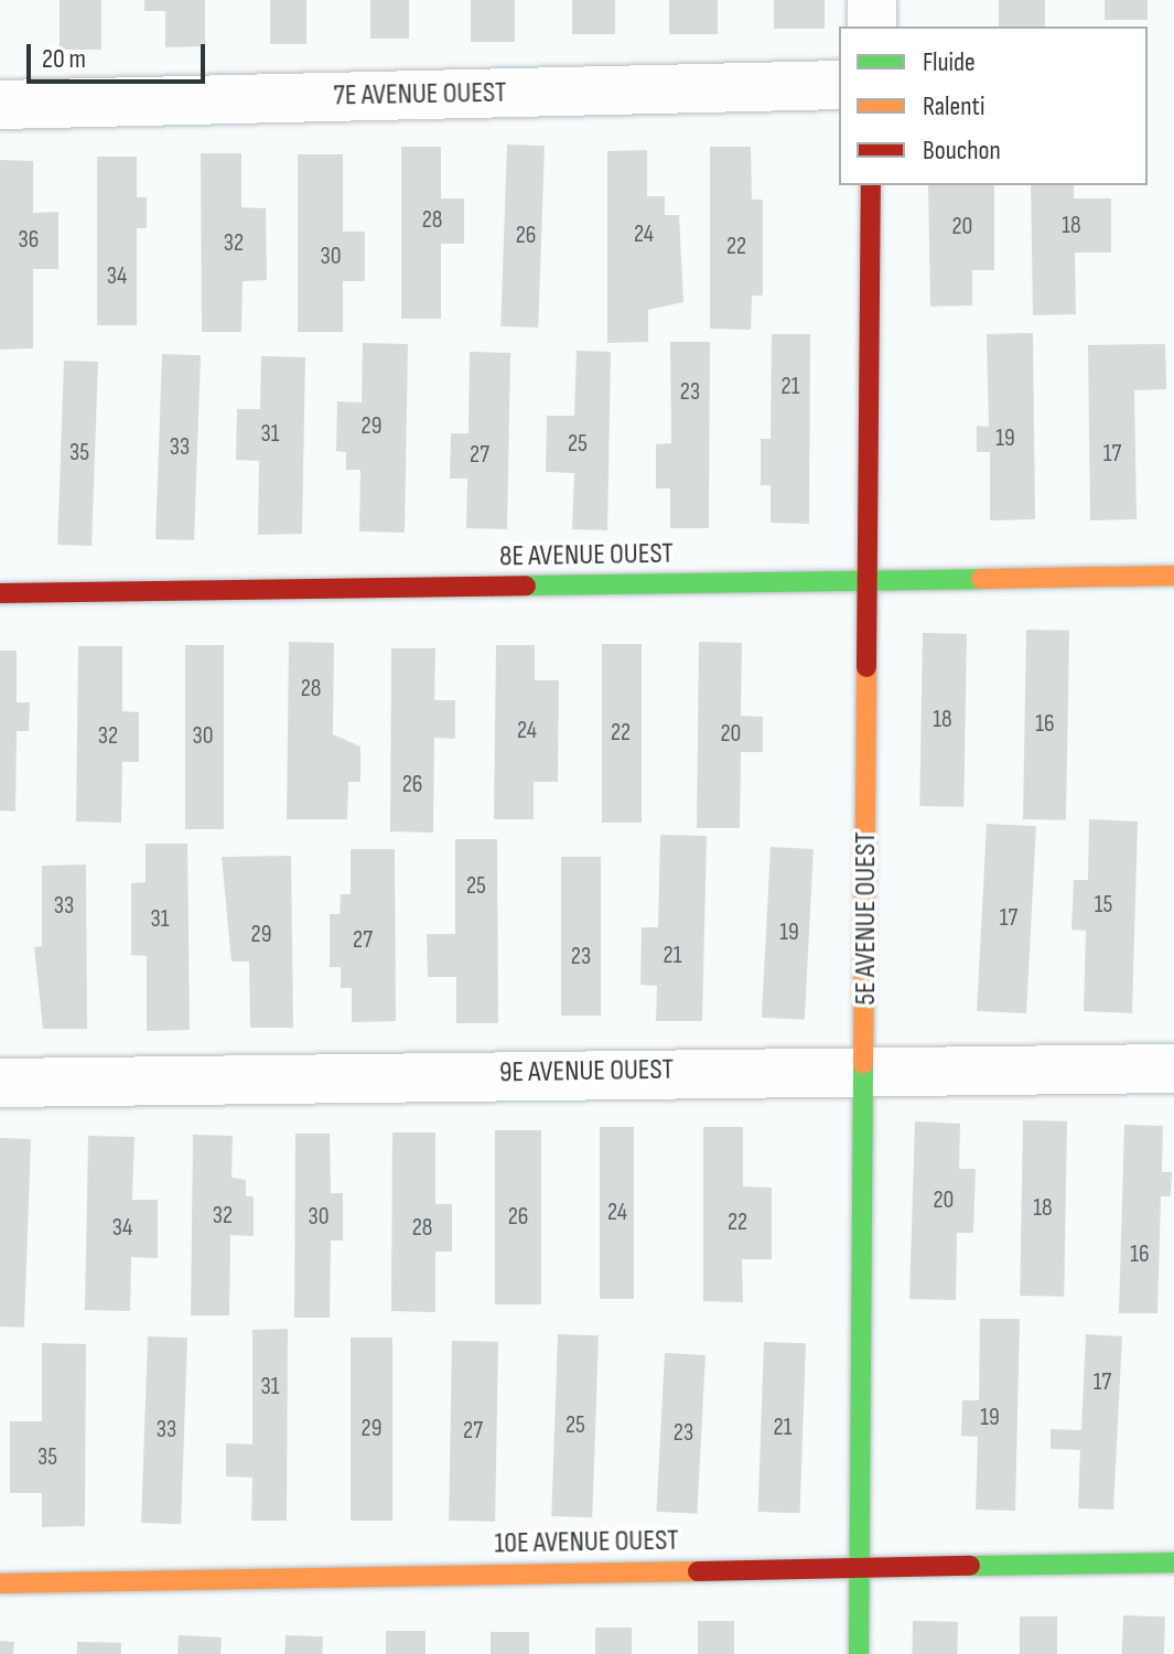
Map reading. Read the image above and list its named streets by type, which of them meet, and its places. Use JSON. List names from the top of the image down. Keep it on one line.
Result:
{"streets":{"street":["7E AVENUE OUEST","8E AVENUE OUEST","5E AVENUE OUEST","9E AVENUE OUEST","10E AVENUE OUEST"]},"crossings":[["8E AVENUE OUEST","5E AVENUE OUEST"],["5E AVENUE OUEST","9E AVENUE OUEST"],["5E AVENUE OUEST","10E AVENUE OUEST"]],"house_numbers":["28","18","20","24","26","36","32","22","30","34","21","23","29","31","19","25","33","35","17","27","28","18","16","24","22","20","32","30","26","25","15","33","17","31","19","29","27","21","23","20","18","24","32","30","26","22","34","28","16","17","31","19","25","21","29","33","27","23","35"],"legend":["Fluide","Ralenti","Bouchon"],"scale_bar":"20 m"}
